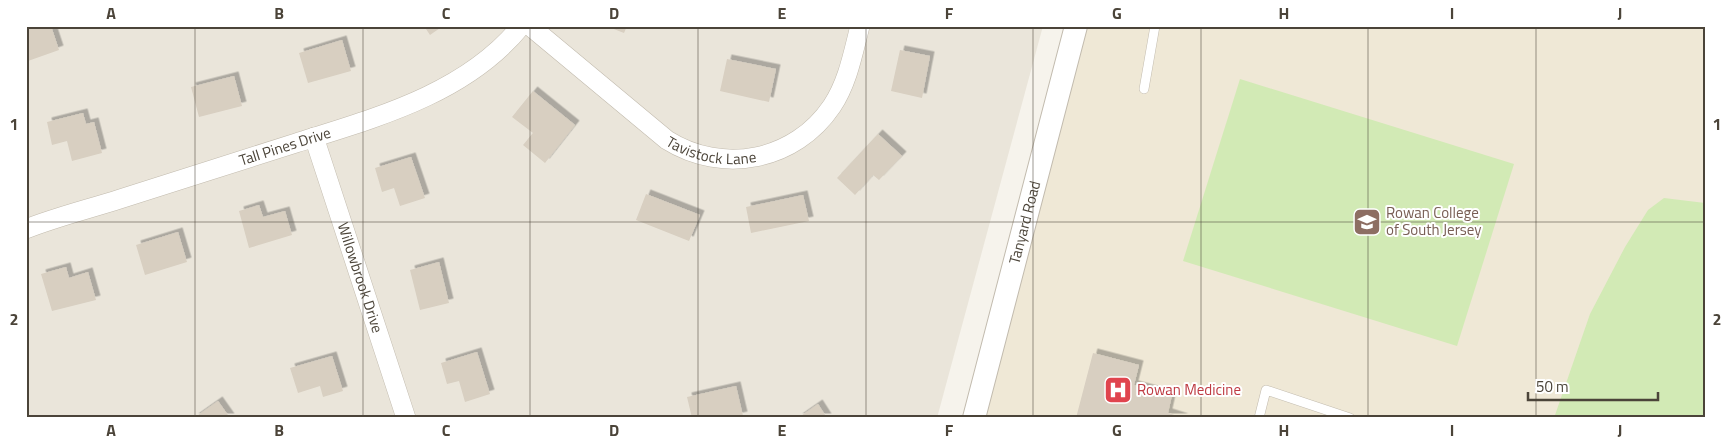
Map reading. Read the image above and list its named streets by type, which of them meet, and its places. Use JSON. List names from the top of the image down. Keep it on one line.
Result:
{"streets":{"street":["Tall Pines Drive","Tavistock Lane","Tanyard Road","Willowbrook Drive"]},"crossings":[["Tall Pines Drive","Willowbrook Drive"]],"places":{"school or university":["Rowan College of South Jersey"],"hospital":["Rowan Medicine"]},"scale_bar":"50 m","grid":{"columns":["A","B","C","D","E","F","G","H","I","J"],"rows":["1","2"]}}
